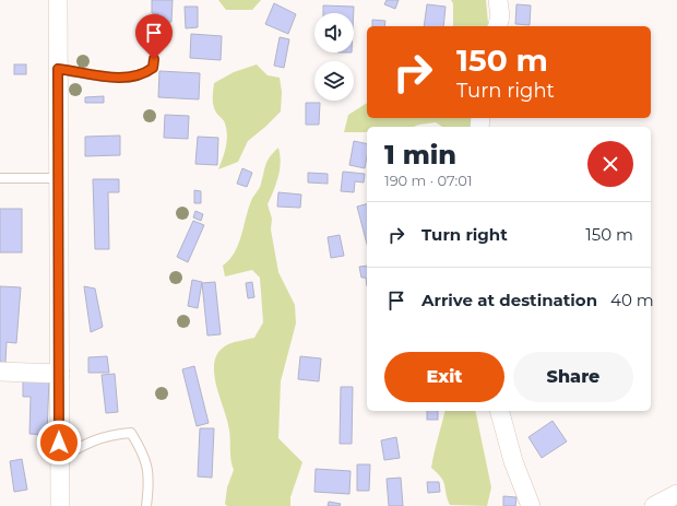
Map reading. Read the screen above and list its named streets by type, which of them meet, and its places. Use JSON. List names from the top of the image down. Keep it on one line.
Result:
{"page":{"turn":["150 m","Turn right"],"heading":["1 min","190 m · 07:01"],"list":[{"name":"Turn right","value":"150 m"},{"name":"Arrive at destination","value":"40 m"}],"buttons":["Exit","Share"]}}
